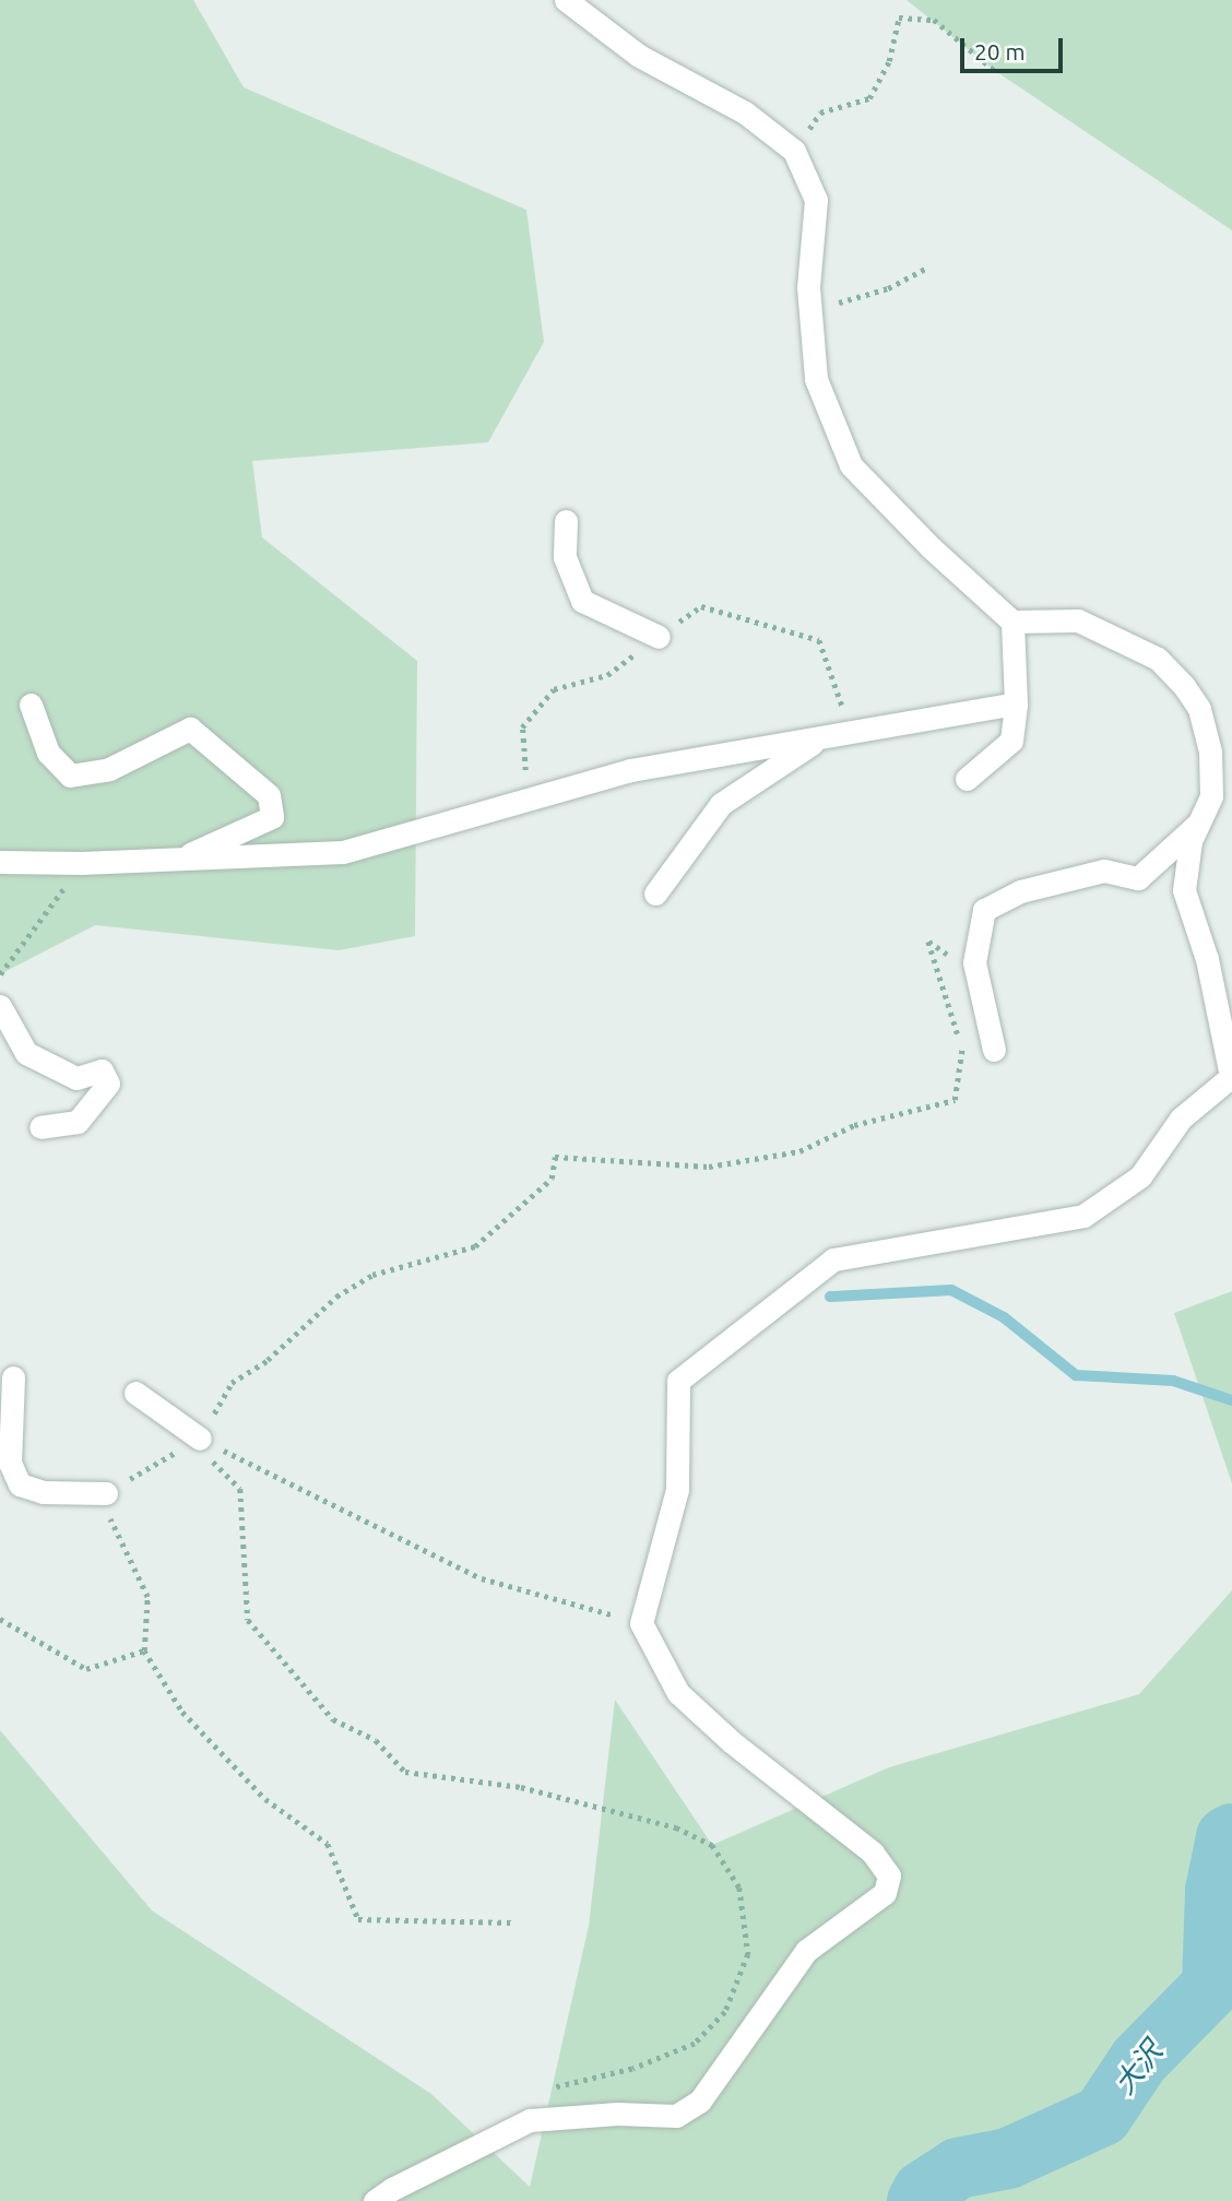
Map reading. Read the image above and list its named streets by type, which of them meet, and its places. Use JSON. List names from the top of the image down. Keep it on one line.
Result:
{"water":["大沢"],"scale_bar":"20 m"}
